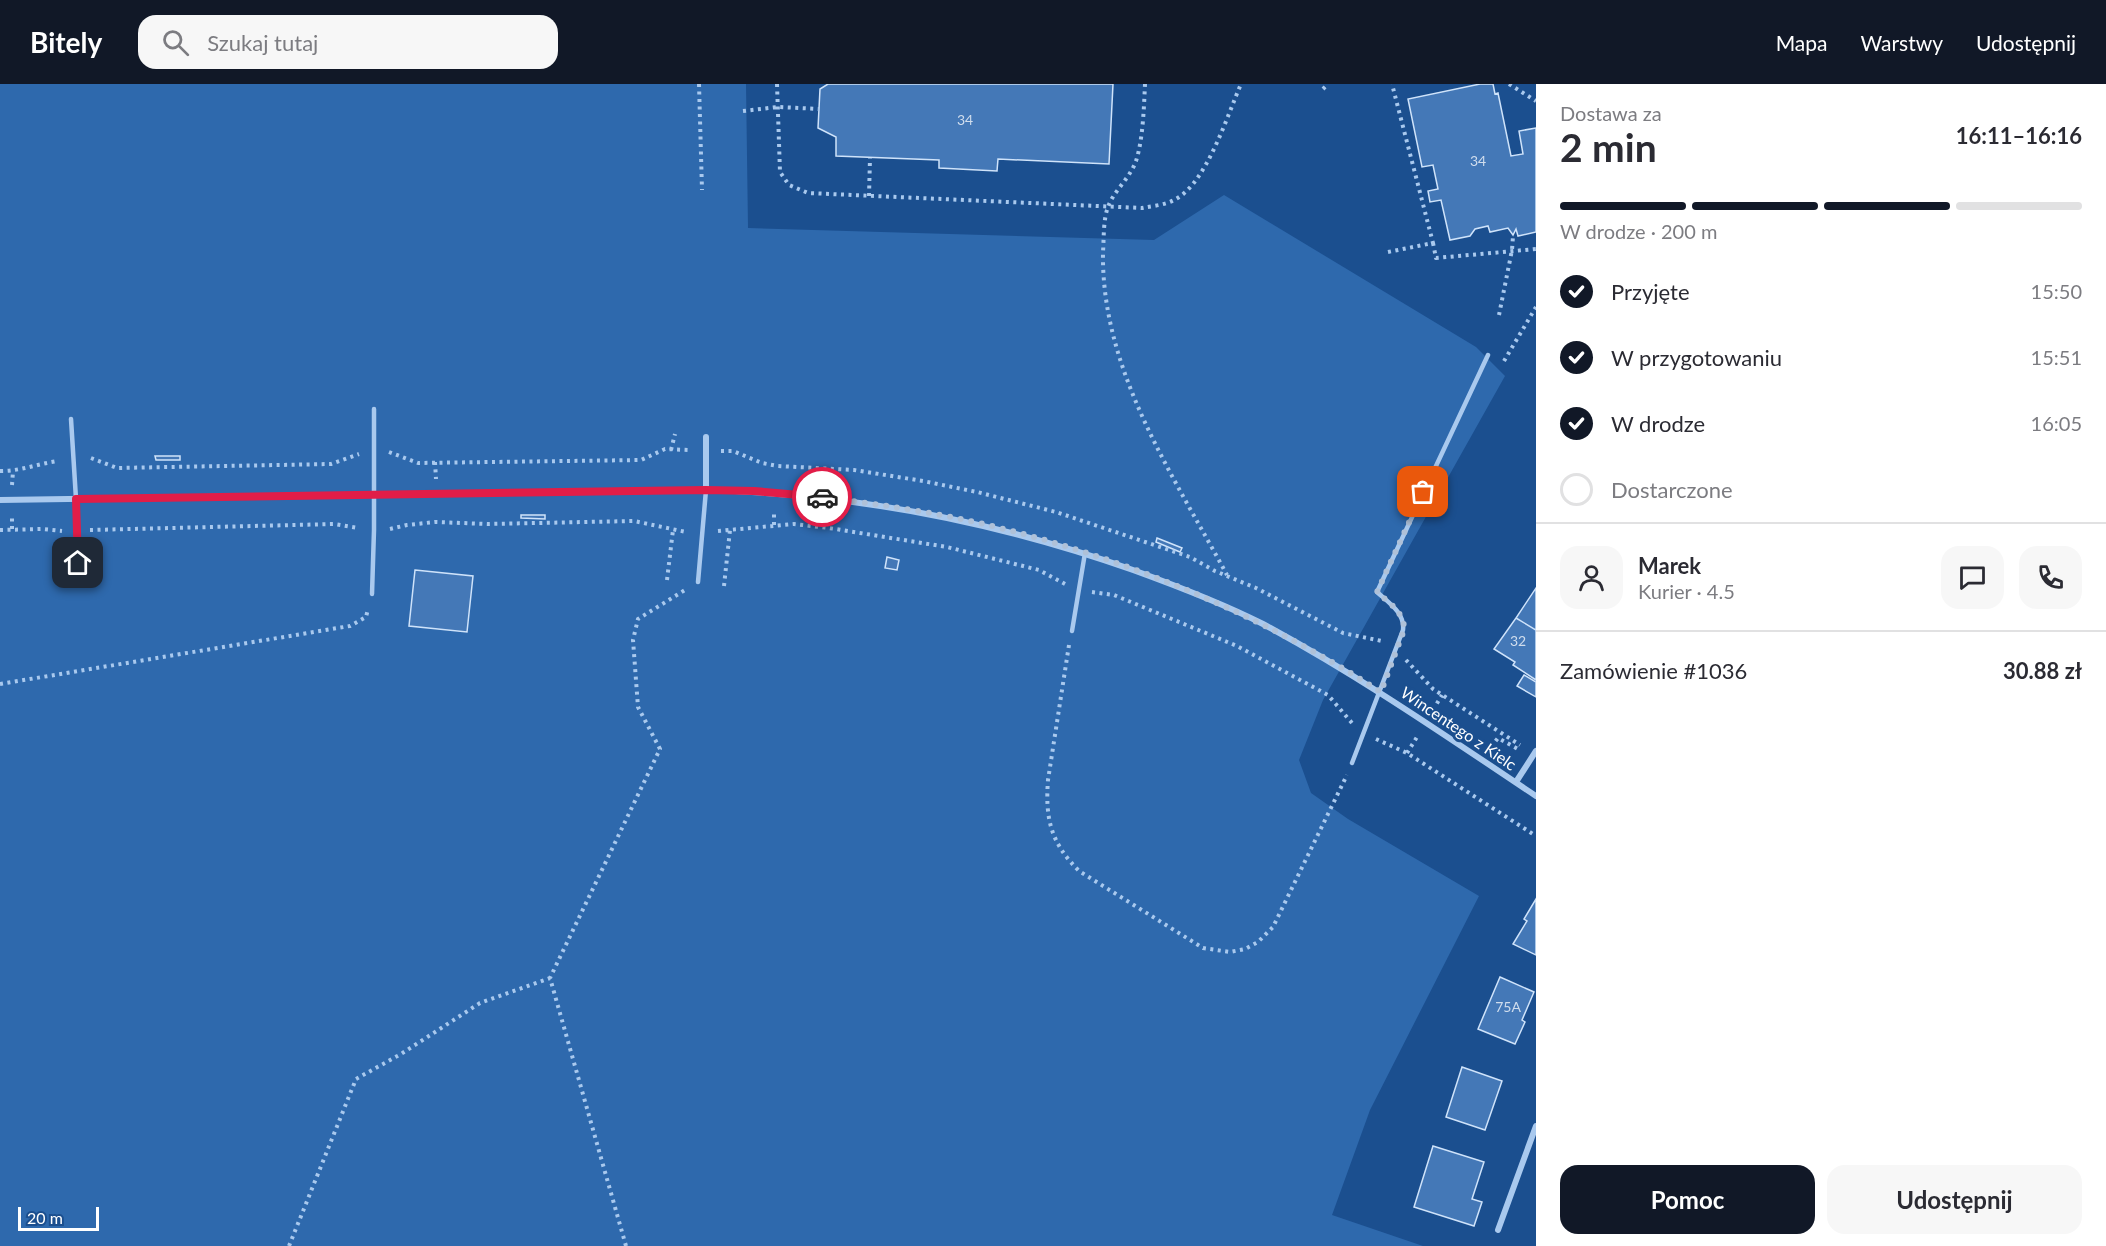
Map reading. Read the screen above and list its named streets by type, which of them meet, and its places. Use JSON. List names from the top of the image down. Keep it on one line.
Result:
{"streets":{"street":["Wincentego z Kielc"]},"house_numbers":["34","34","32","75A"],"scale_bar":"20 m","page":{"header":"Bitely","search":"Szukaj tutaj","nav":["Mapa","Warstwy","Udostępnij"],"heading":["2 min","Dostawa za","16:11–16:16"],"panel":["Marek","Kurier · 4.5","Zamówienie #1036","30.88 zł"],"bar":"W drodze · 200 m","list":[["Przyjęte","15:50"],["W przygotowaniu","15:51"],["W drodze","16:05"],"Dostarczone"],"buttons":["Pomoc","Udostępnij"],"scale":"20 m"}}
